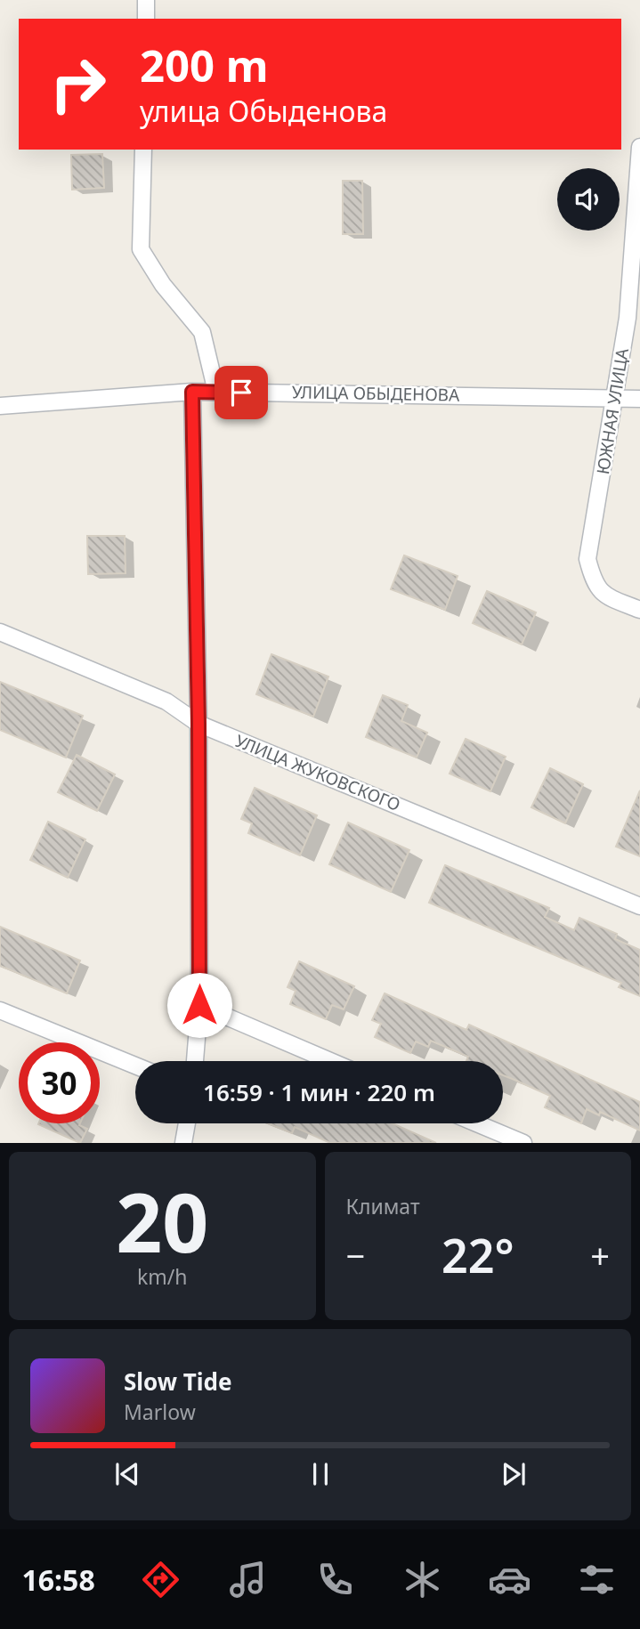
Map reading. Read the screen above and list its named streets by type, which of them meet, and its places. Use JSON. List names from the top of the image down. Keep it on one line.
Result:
{"streets":{"street":["УЛИЦА ОБЫДЕНОВА","ЮЖНАЯ УЛИЦА","УЛИЦА ЖУКОВСКОГО"]},"crossings":[["УЛИЦА ОБЫДЕНОВА","ЮЖНАЯ УЛИЦА"]],"page":{"turn":["200 m","улица Обыденова"],"limit":"30","trip":"16:59 · 1 мин · 220 m","tile":[["20","km/h"],"Климат"],"heat":["−","22°","+"],"song":["Slow Tide","Marlow"],"tabs":"16:58"}}
